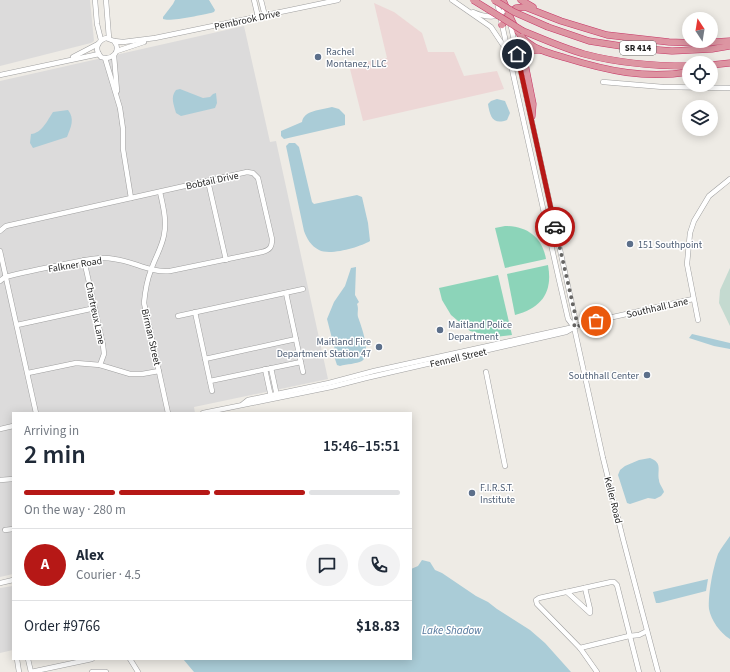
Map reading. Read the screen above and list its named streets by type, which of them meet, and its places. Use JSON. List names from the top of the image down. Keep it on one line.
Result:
{"streets":{"highway":["SR 414"],"street":["Pembrook Drive","Bobtail Drive","Falkner Road","Southhall Lane","Chartreux Lane","Birman Street","Fennell Street","Keller Road"]},"crossings":[["SR 414","Keller Road"],["Bobtail Drive","Falkner Road"],["Bobtail Drive","Birman Street"],["Falkner Road","Chartreux Lane"],["Falkner Road","Birman Street"],["Southhall Lane","Fennell Street"],["Southhall Lane","Keller Road"],["Fennell Street","Keller Road"]],"water":["Lake Shadow"],"places":["Rachel Montanez, LLC","151 Southpoint","Maitland Police Department","Maitland Fire Department Station 47","Southhall Center","F.I.R.S.T. Institute"],"north":"top","page":{"heading":["2 min","Arriving in","15:46–15:51"],"panel":["Alex","Courier · 4.5","Order #9766","$18.83"],"bar":"On the way · 280 m","round":"A"}}
